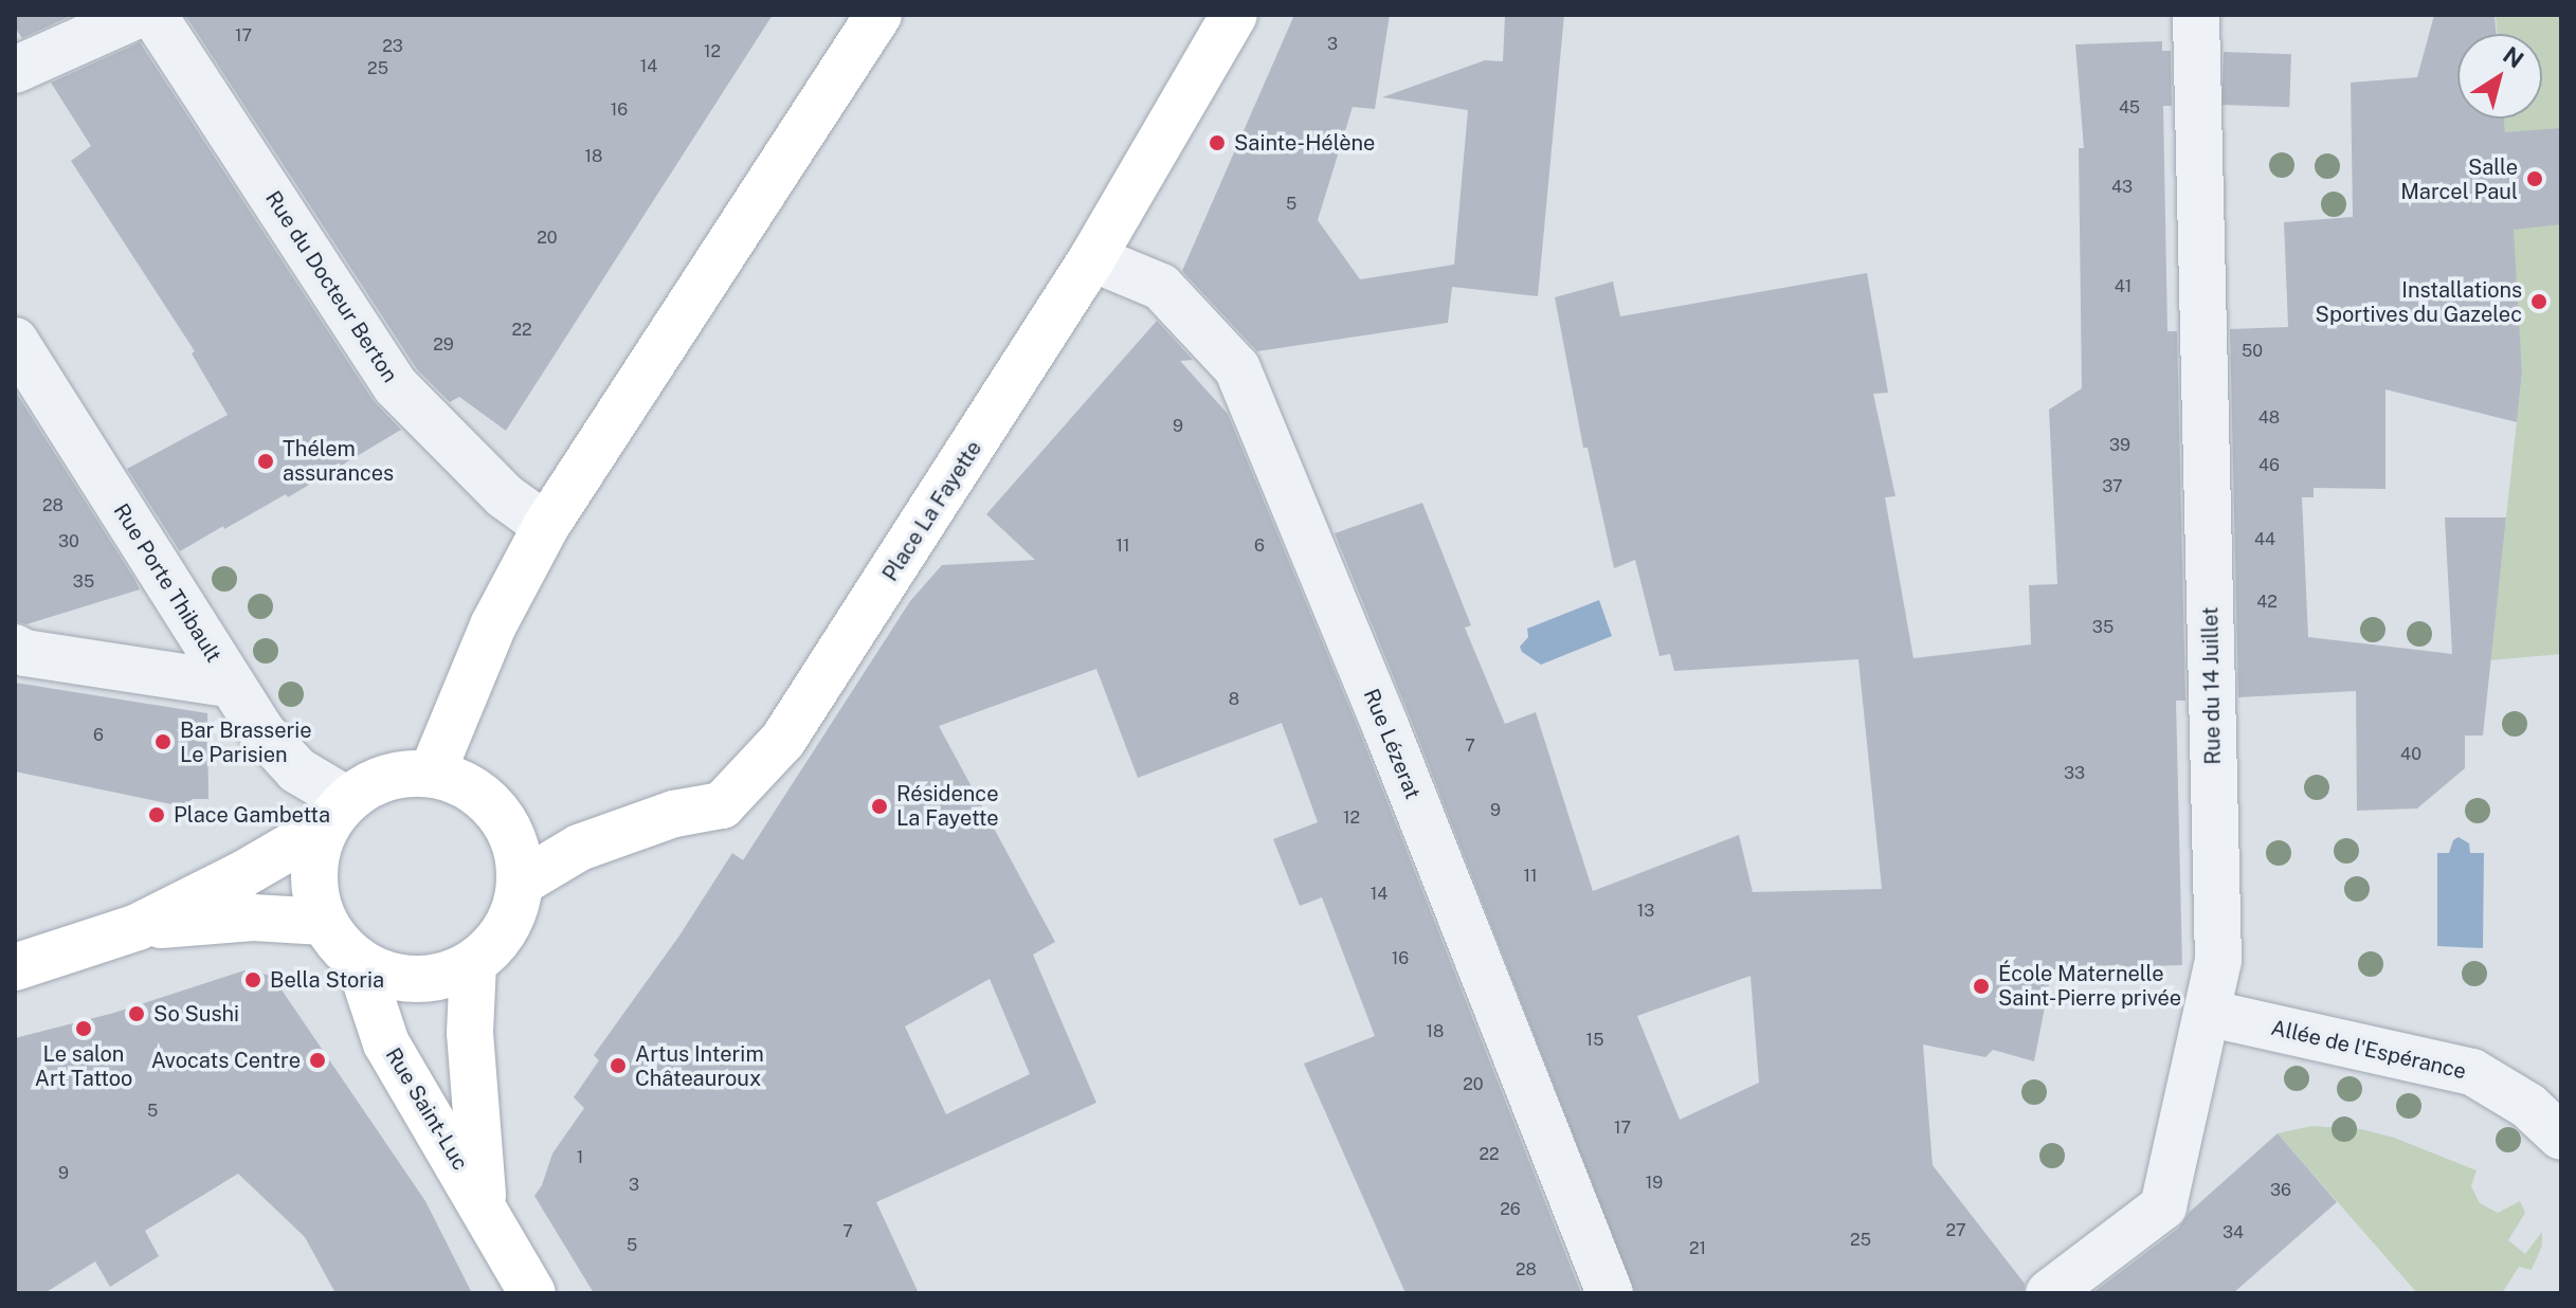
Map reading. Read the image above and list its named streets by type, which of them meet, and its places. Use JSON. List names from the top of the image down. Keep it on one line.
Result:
{"streets":{"main road":["Place La Fayette","Rue Saint-Luc"],"street":["Rue du Docteur Berton","Rue Porte Thibault","Rue du 14 Juillet","Rue Lézerat","Allée de l'Espérance"]},"crossings":[["Place La Fayette","Rue Porte Thibault"],["Place La Fayette","Rue Lézerat"],["Place La Fayette","Rue Saint-Luc"],["Rue Porte Thibault","Rue Saint-Luc"],["Rue du 14 Juillet","Allée de l'Espérance"]],"places":["Sainte-Hélène","Salle Marcel Paul","Installations Sportives du Gazelec","Thélem assurances","Bar Brasserie Le Parisien","Résidence La Fayette","Place Gambetta","Bella Storia","École Maternelle Saint-Pierre privée","So Sushi","Le salon Art Tattoo","Avocats Centre","Artus Interim Châteauroux"],"house_numbers":["17","3","23","12","14","25","45","16","18","43","5","20","41","22","29","50","48","9","39","46","37","28","44","30","11","6","35","42","35","8","6","7","40","33","9","12","11","14","13","16","18","15","20","5","17","22","1","9","19","3","36","26","27","7","34","25","5","21","28"],"north":"top right"}
